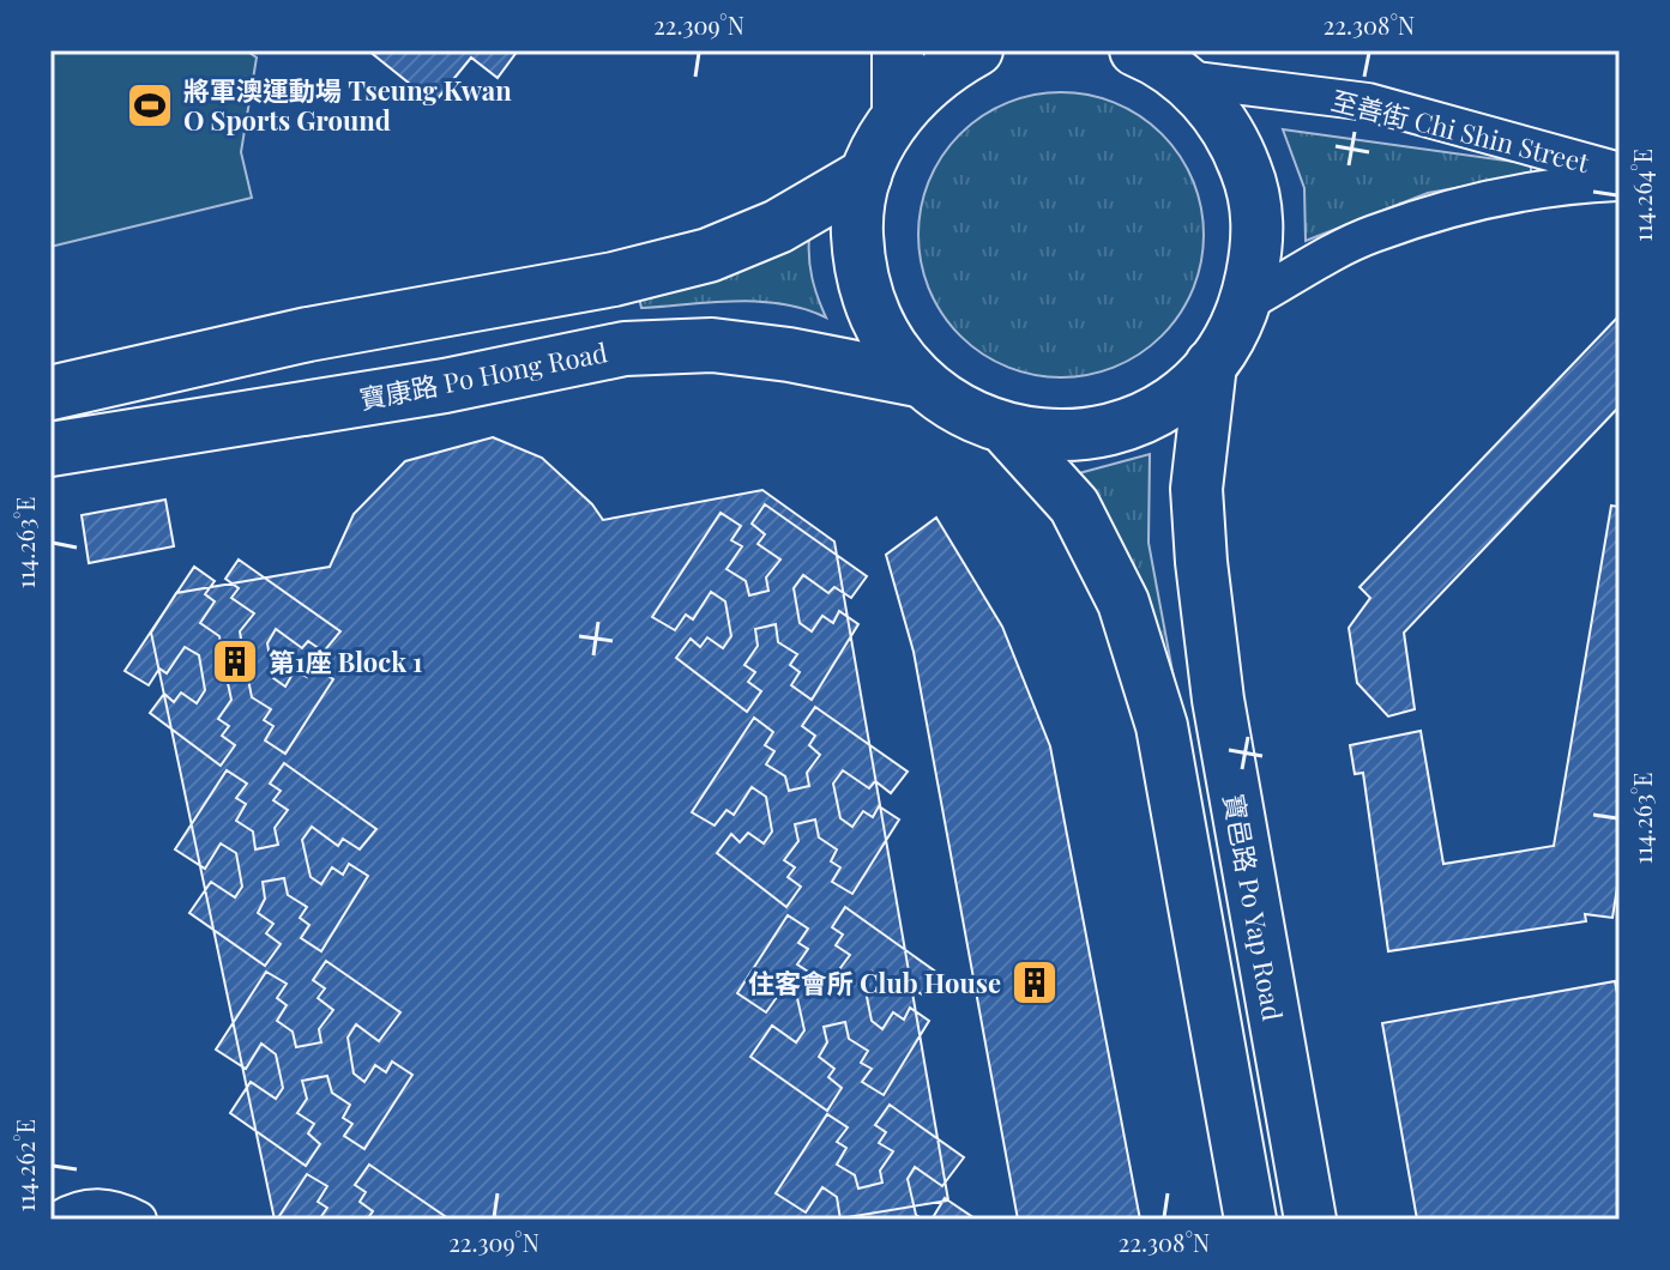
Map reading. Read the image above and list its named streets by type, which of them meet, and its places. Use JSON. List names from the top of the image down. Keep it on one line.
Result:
{"streets":{"main road":["寶康路 Po Hong Road","寶邑路 Po Yap Road"],"street":["至善街 Chi Shin Street"]},"crossings":[["至善街 Chi Shin Street","寶邑路 Po Yap Road"],["寶康路 Po Hong Road","寶邑路 Po Yap Road"]],"places":{"sports":["將軍澳運動場 Tseung Kwan O Sports Ground"],"building":["第1座 Block 1","住客會所 Club House"]},"coordinates":["22.309°N","22.308°N","114.264°E","114.263°E","114.262°E"]}
